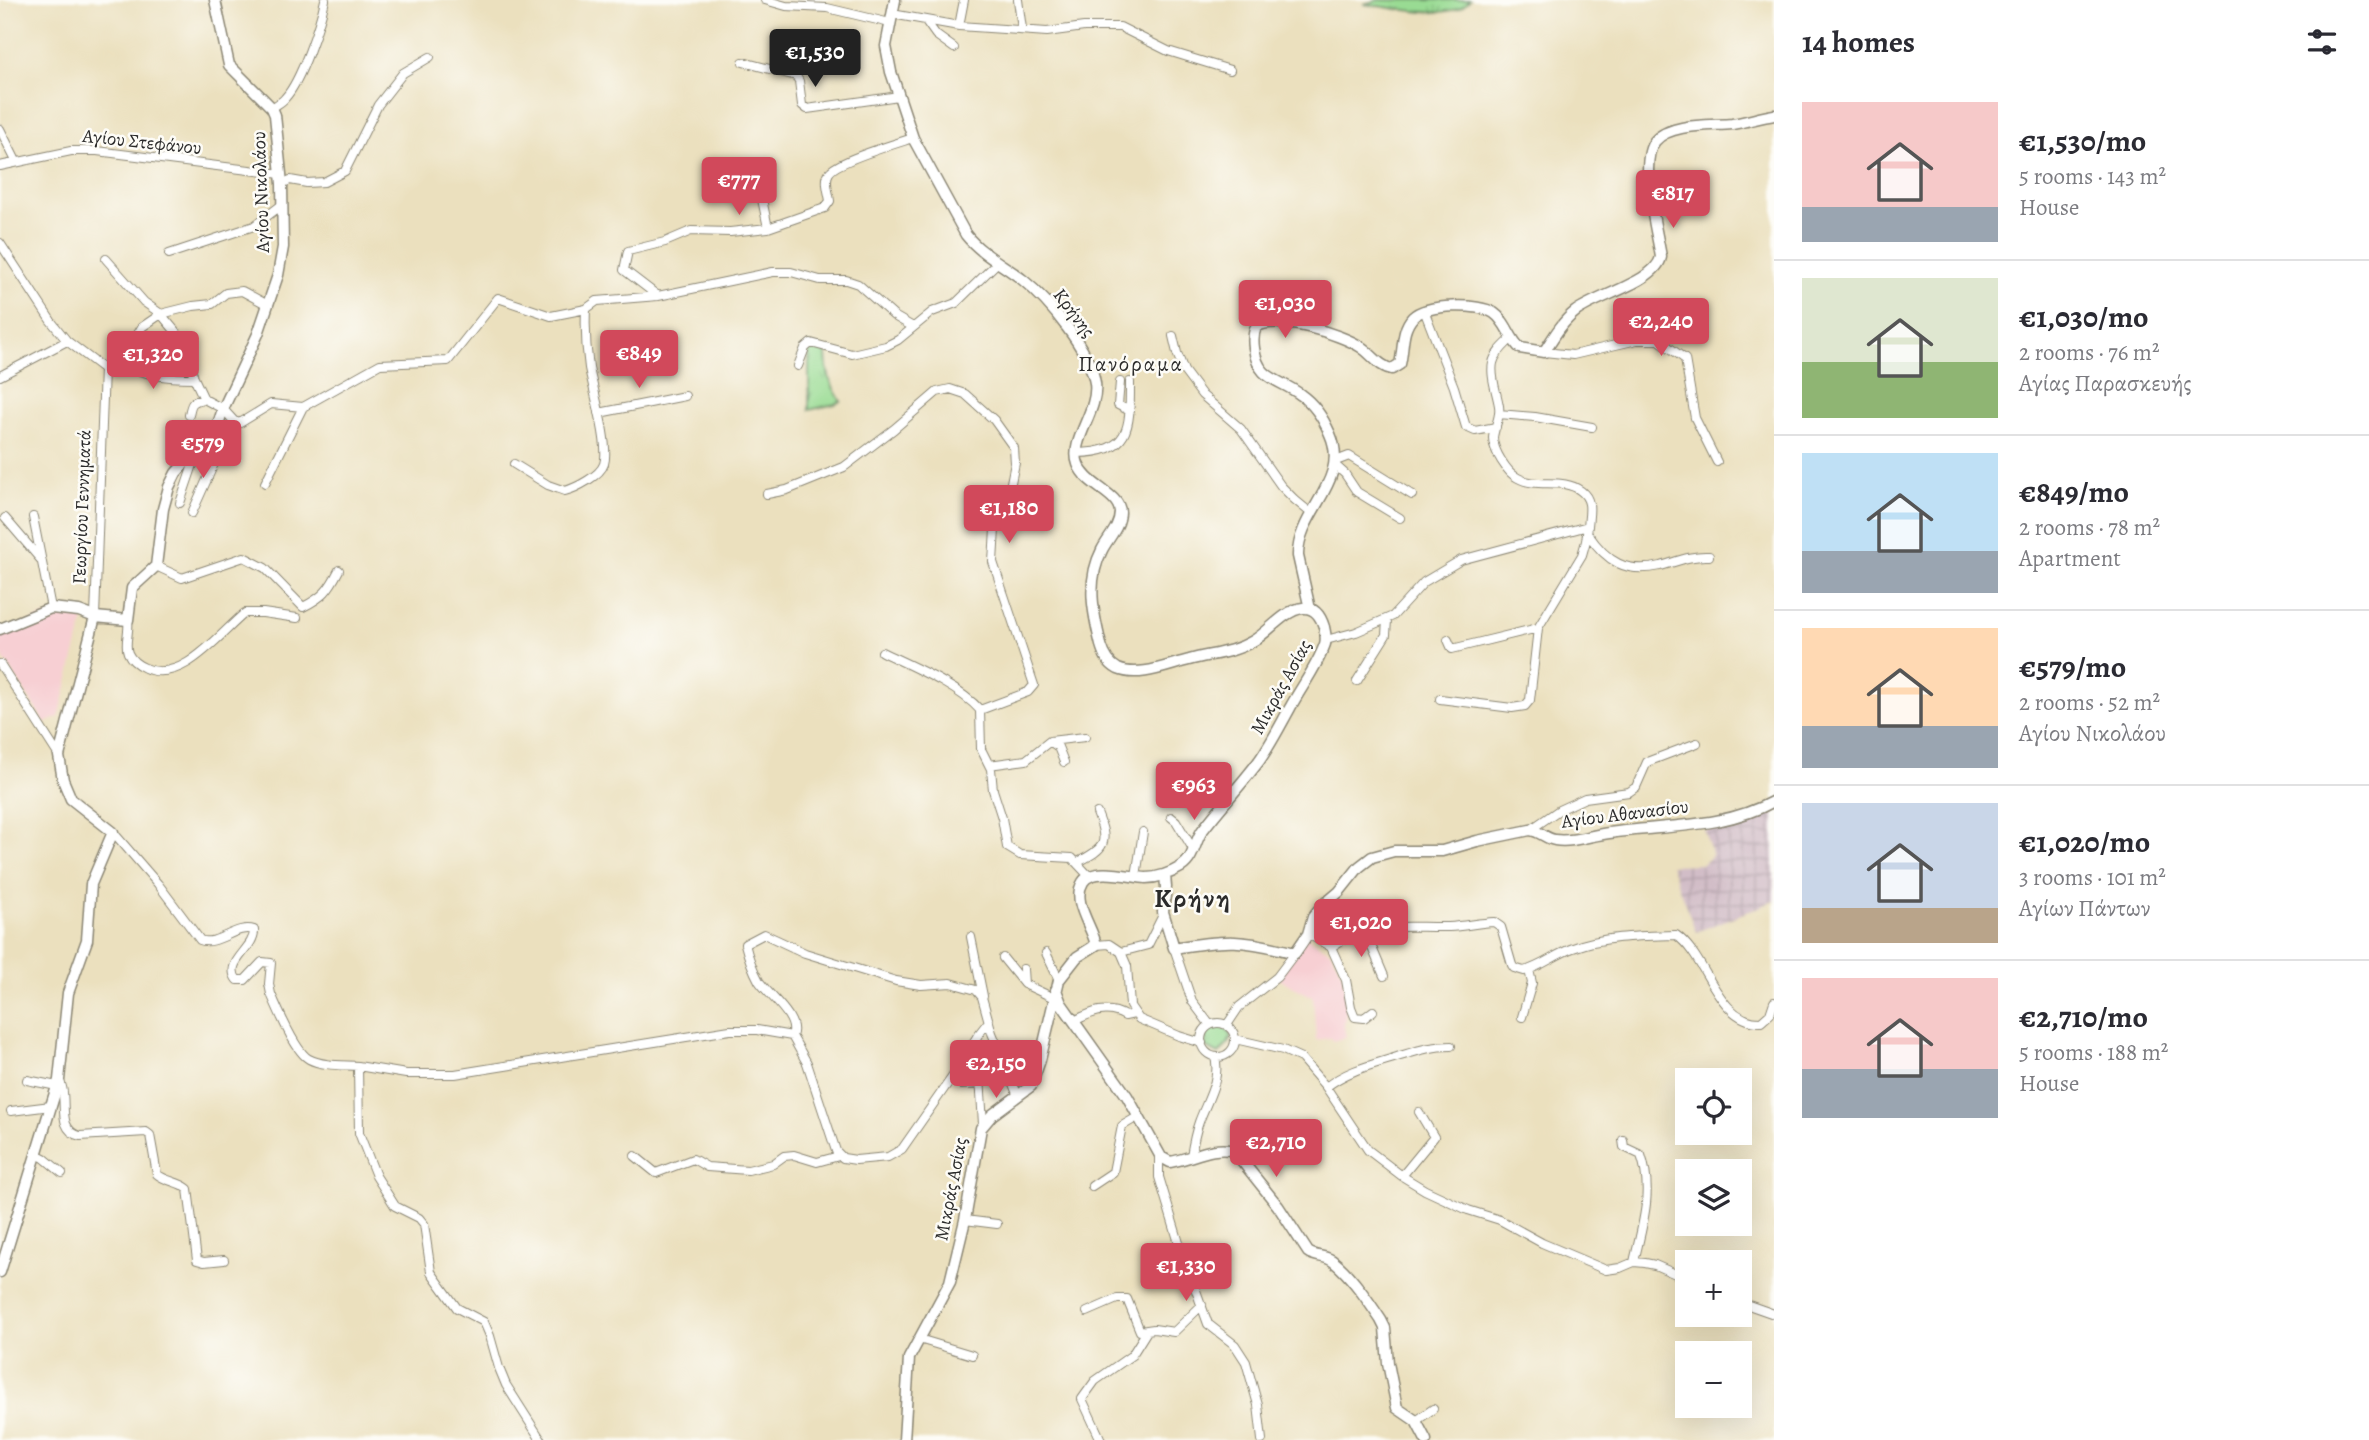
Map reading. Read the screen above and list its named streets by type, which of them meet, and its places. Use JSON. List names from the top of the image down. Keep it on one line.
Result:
{"streets":{"street":["Αγίου Στεφάνου","Αγίου Νικολάου","Κρήνης","Γεωργίου Γεννηματά","Μικράς Ασίας","Αγίου Αθανασίου"]},"crossings":[["Αγίου Στεφάνου","Αγίου Νικολάου"]],"districts":["Πανόραμα","Κρήνη"],"page":{"heading":"14 homes","price":["€1,530","€777","€817","€1,030","€2,240","€849","€1,320","€579","€1,180","€963","€1,020","€2,150","€2,710","€1,330"],"list":[{"name":"€1,530/mo","note":"5 rooms · 143 m² · House"},{"name":"€1,030/mo","note":"2 rooms · 76 m² · Αγίας Παρασκευής"},{"name":"€849/mo","note":"2 rooms · 78 m² · Apartment"},{"name":"€579/mo","note":"2 rooms · 52 m² · Αγίου Νικολάου"},{"name":"€1,020/mo","note":"3 rooms · 101 m² · Αγίων Πάντων"},{"name":"€2,710/mo","note":"5 rooms · 188 m² · House"}],"map_buttons":["+","−"]}}
